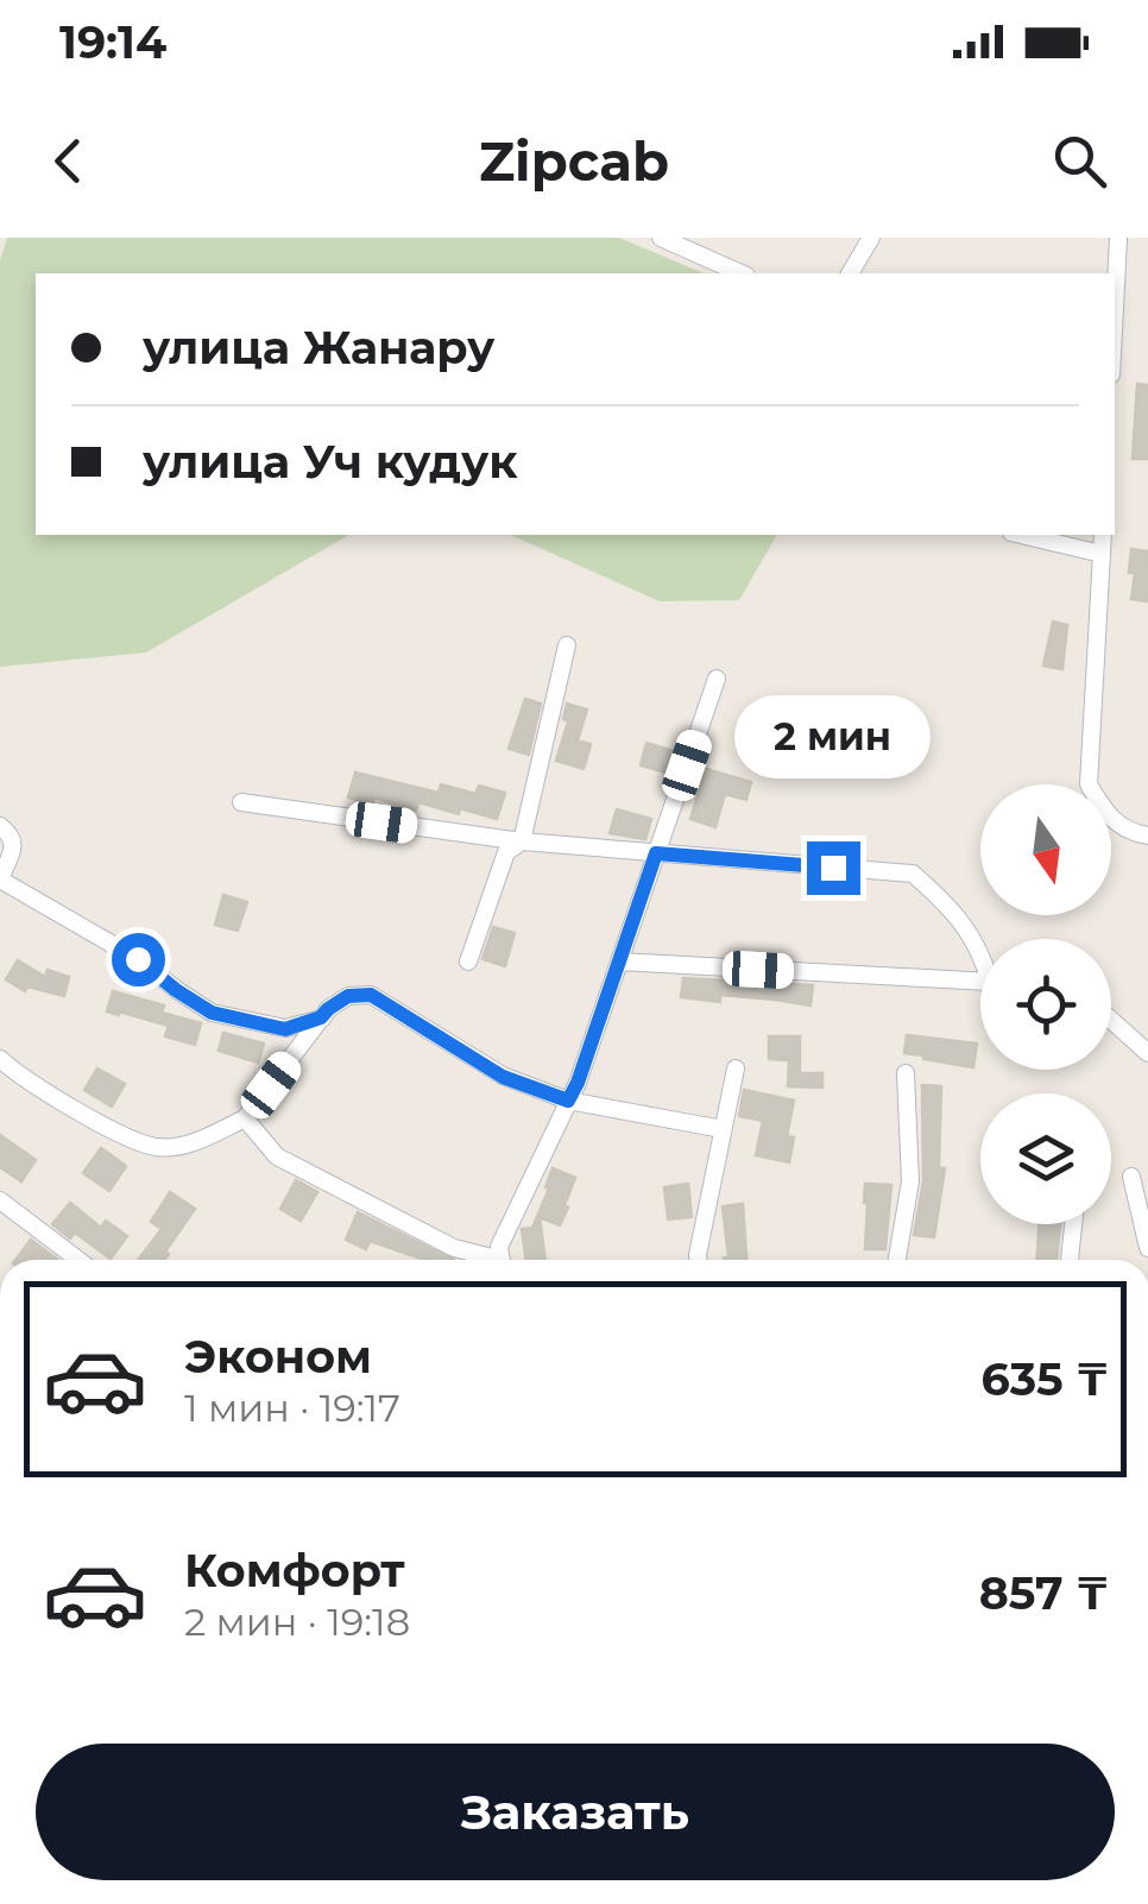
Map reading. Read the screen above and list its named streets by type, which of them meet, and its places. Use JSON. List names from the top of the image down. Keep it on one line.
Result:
{"north":"bottom","page":{"status":"19:14","header":"Zipcab","banner":["улица Жанару","улица Уч кудук"],"bubble":"2 мин","list":[{"name":"Эконом","note":"1 мин · 19:17","value":"635 ₸"},{"name":"Комфорт","note":"2 мин · 19:18","value":"857 ₸"}],"buttons":"Заказать"}}
